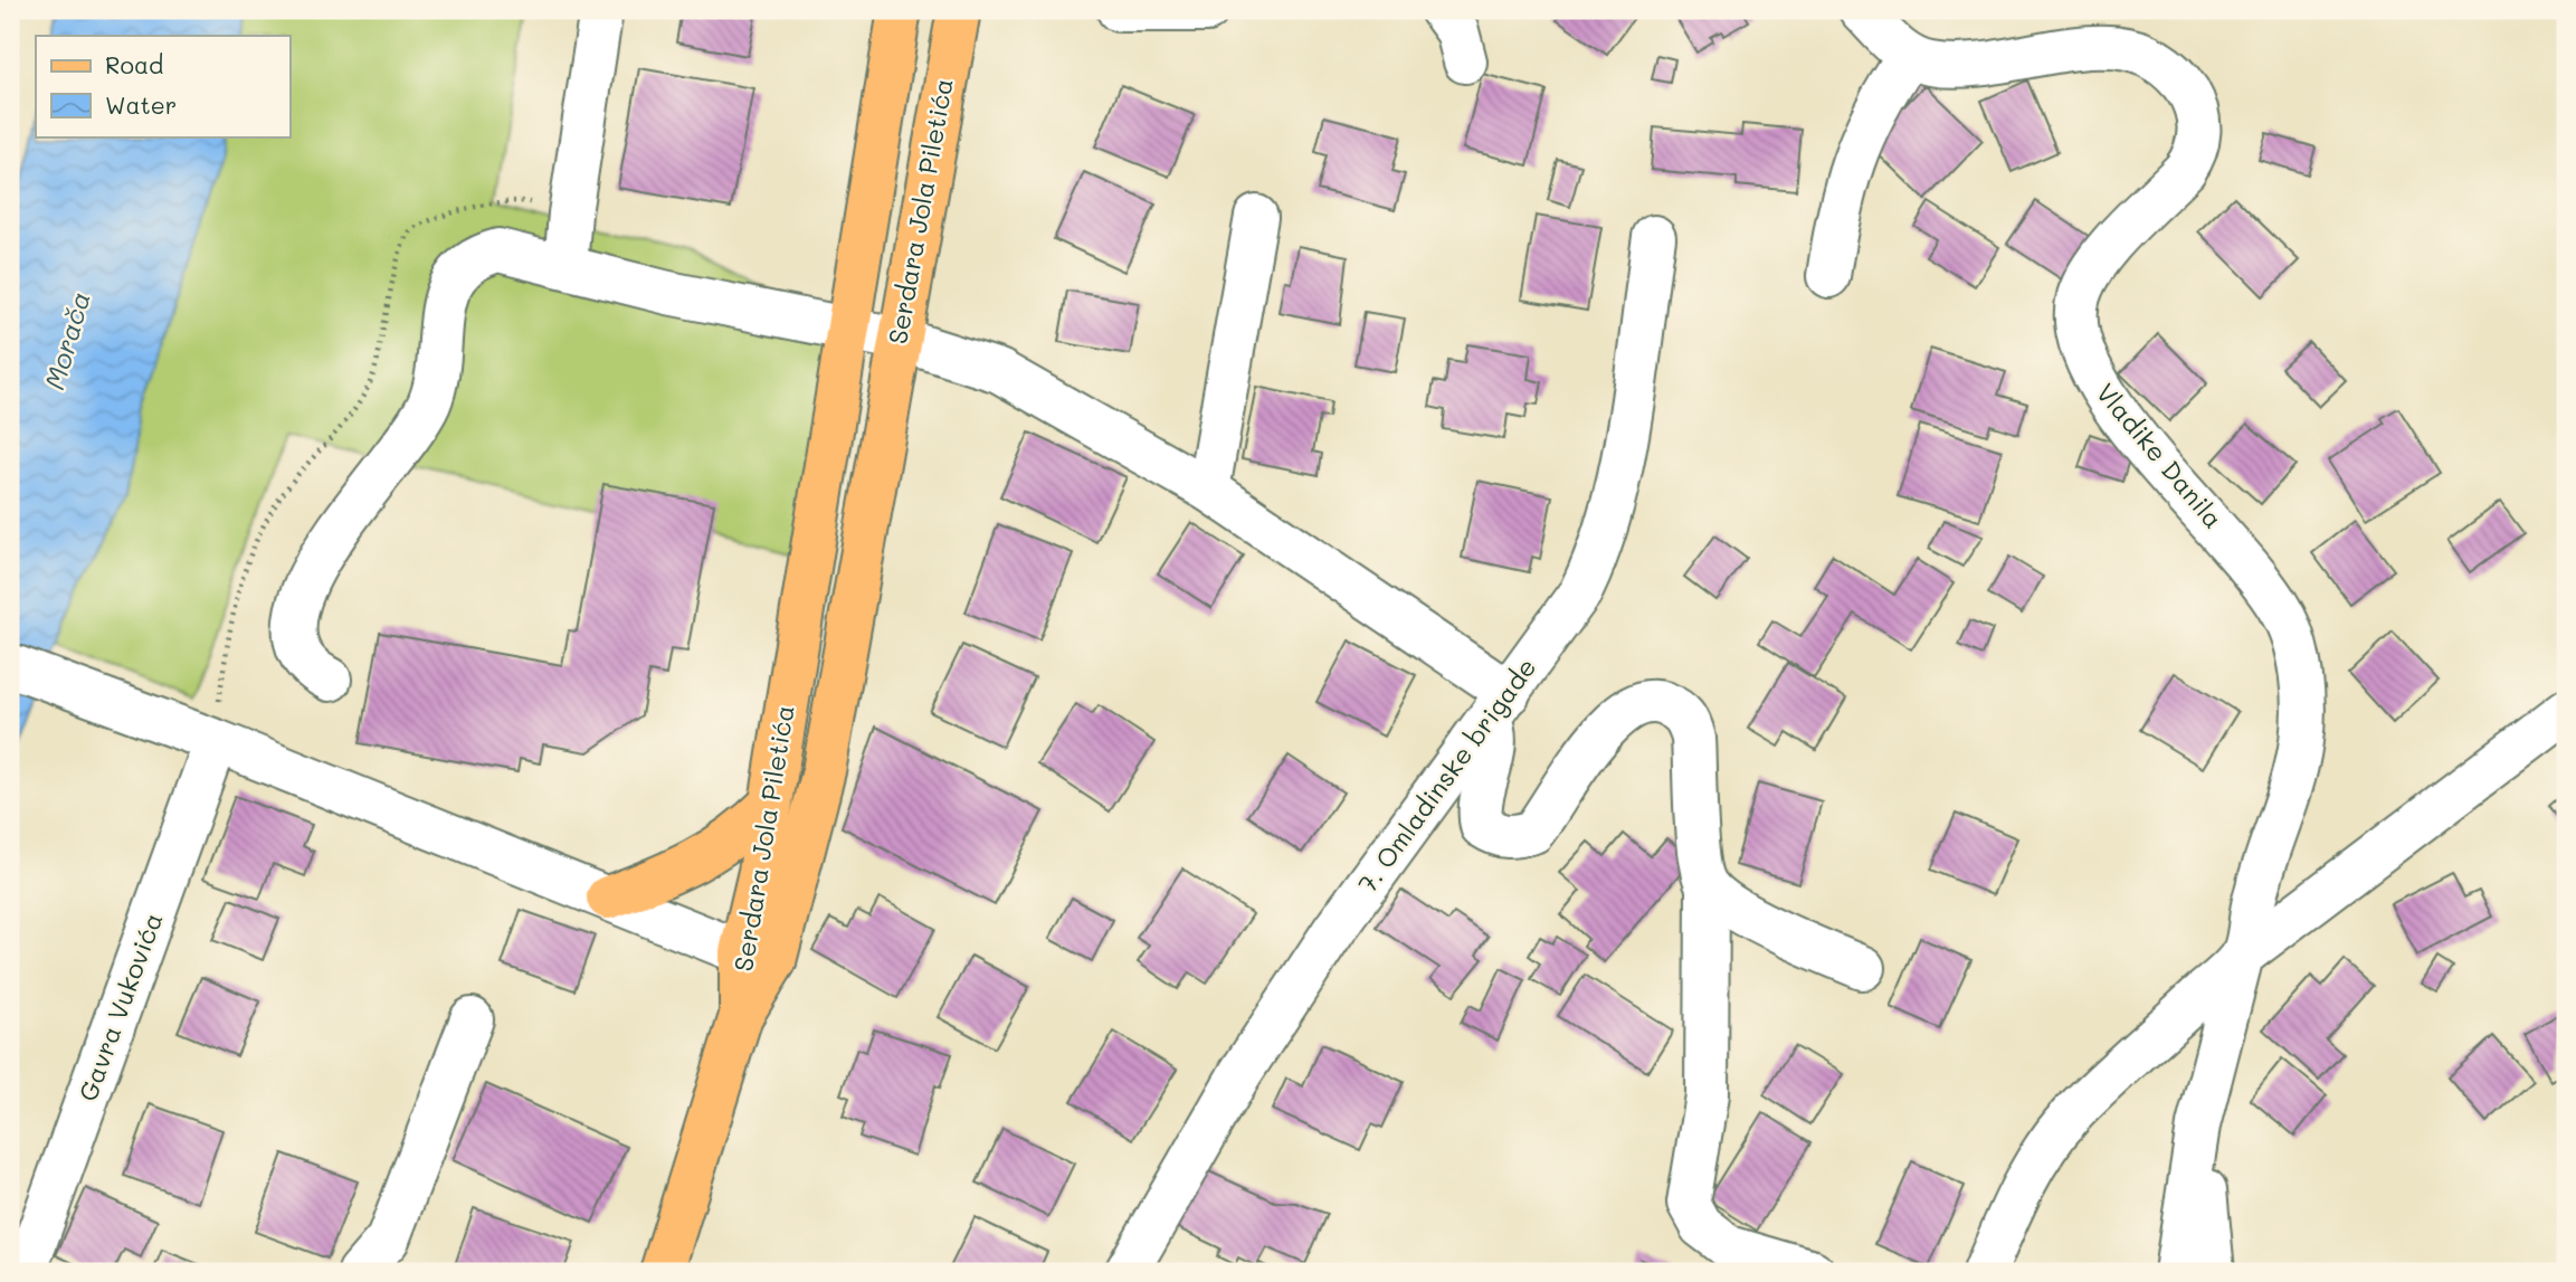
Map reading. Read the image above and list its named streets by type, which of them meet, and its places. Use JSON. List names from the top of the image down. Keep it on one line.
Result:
{"streets":{"main road":["Serdara Jola Piletića"],"street":["Vladike Danila","7. Omladinske brigade","Gavra Vukovića"]},"water":["Morača"],"legend":["Road","Water"]}
